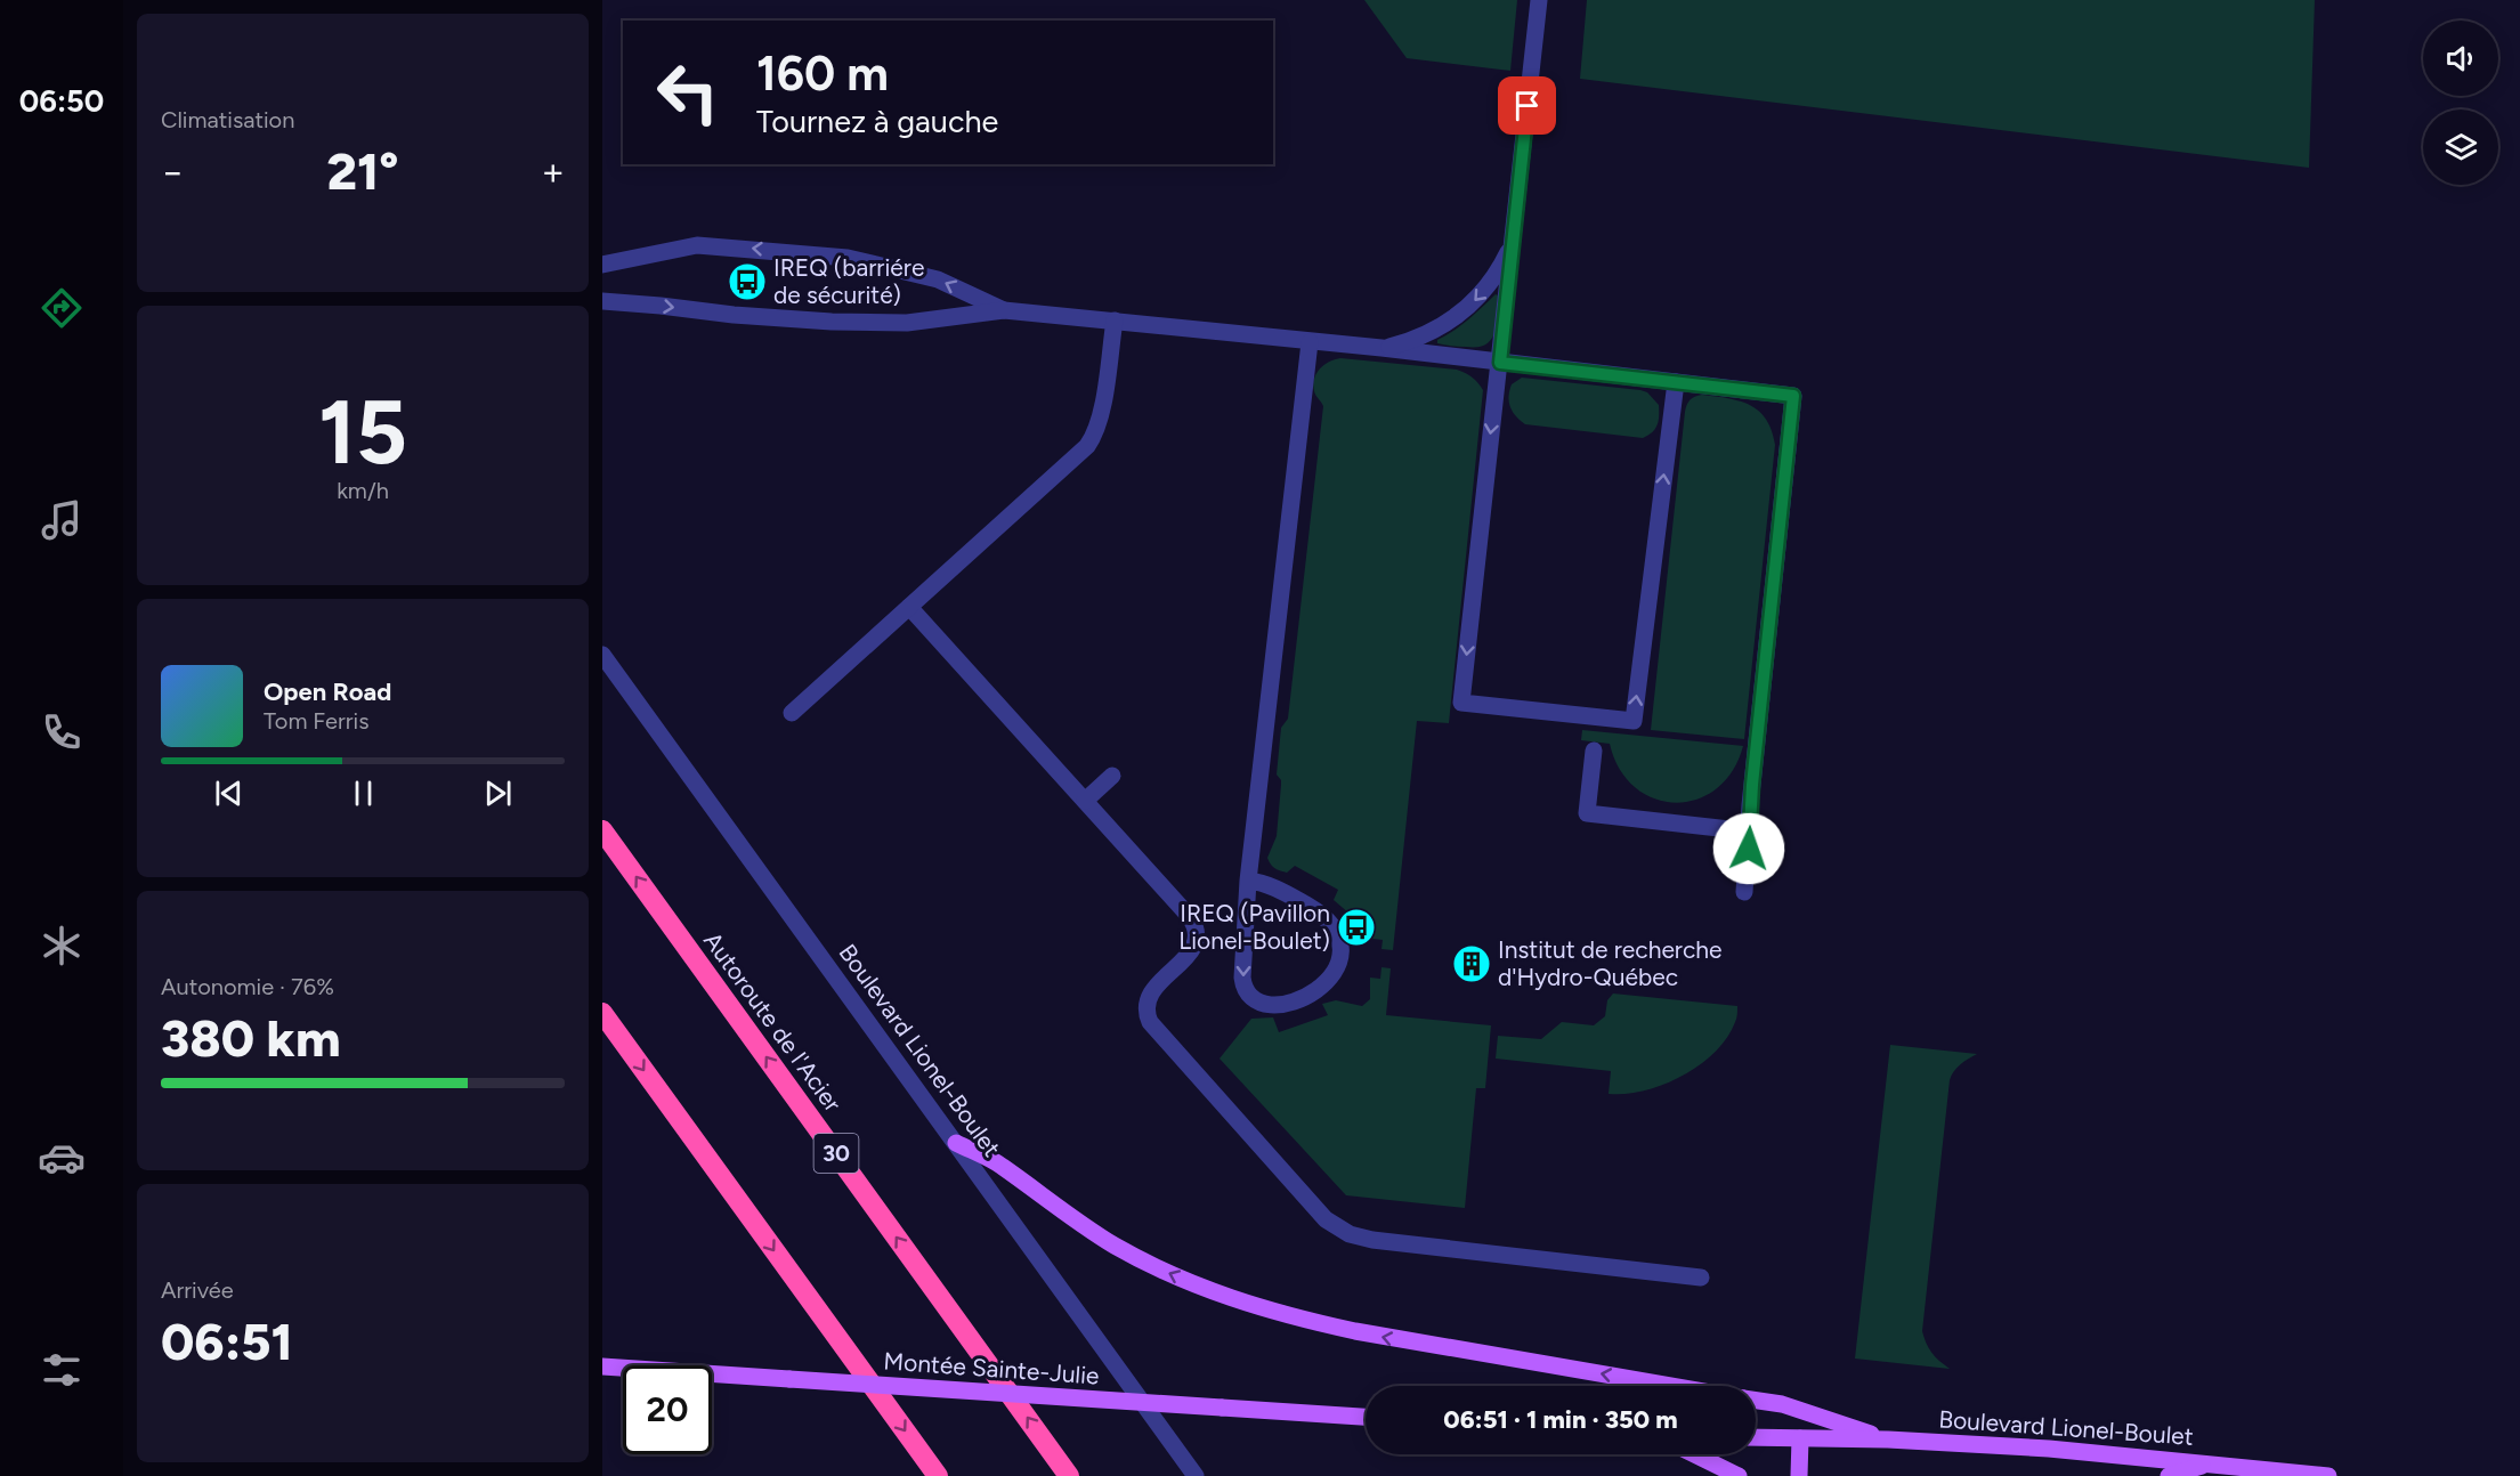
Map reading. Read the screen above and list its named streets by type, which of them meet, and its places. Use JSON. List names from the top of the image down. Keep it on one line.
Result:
{"streets":{"highway":["Autoroute de l'Acier","30"],"main road":["Boulevard Lionel-Boulet","Montée Sainte-Julie"]},"places":{"bus stop":["IREQ (barriére de sécurité)","IREQ (Pavillon Lionel-Boulet)"],"building":["Institut de recherche d'Hydro-Québec"]},"page":{"tabs":"06:50","tile":["Climatisation",["15","km/h"],["Autonomie · 76%","380 km"],["Arrivée","06:51"]],"turn":["160 m","Tournez à gauche"],"heat":["−","21°","+"],"song":["Open Road","Tom Ferris"],"limit":"20","trip":"06:51 · 1 min · 350 m"}}
